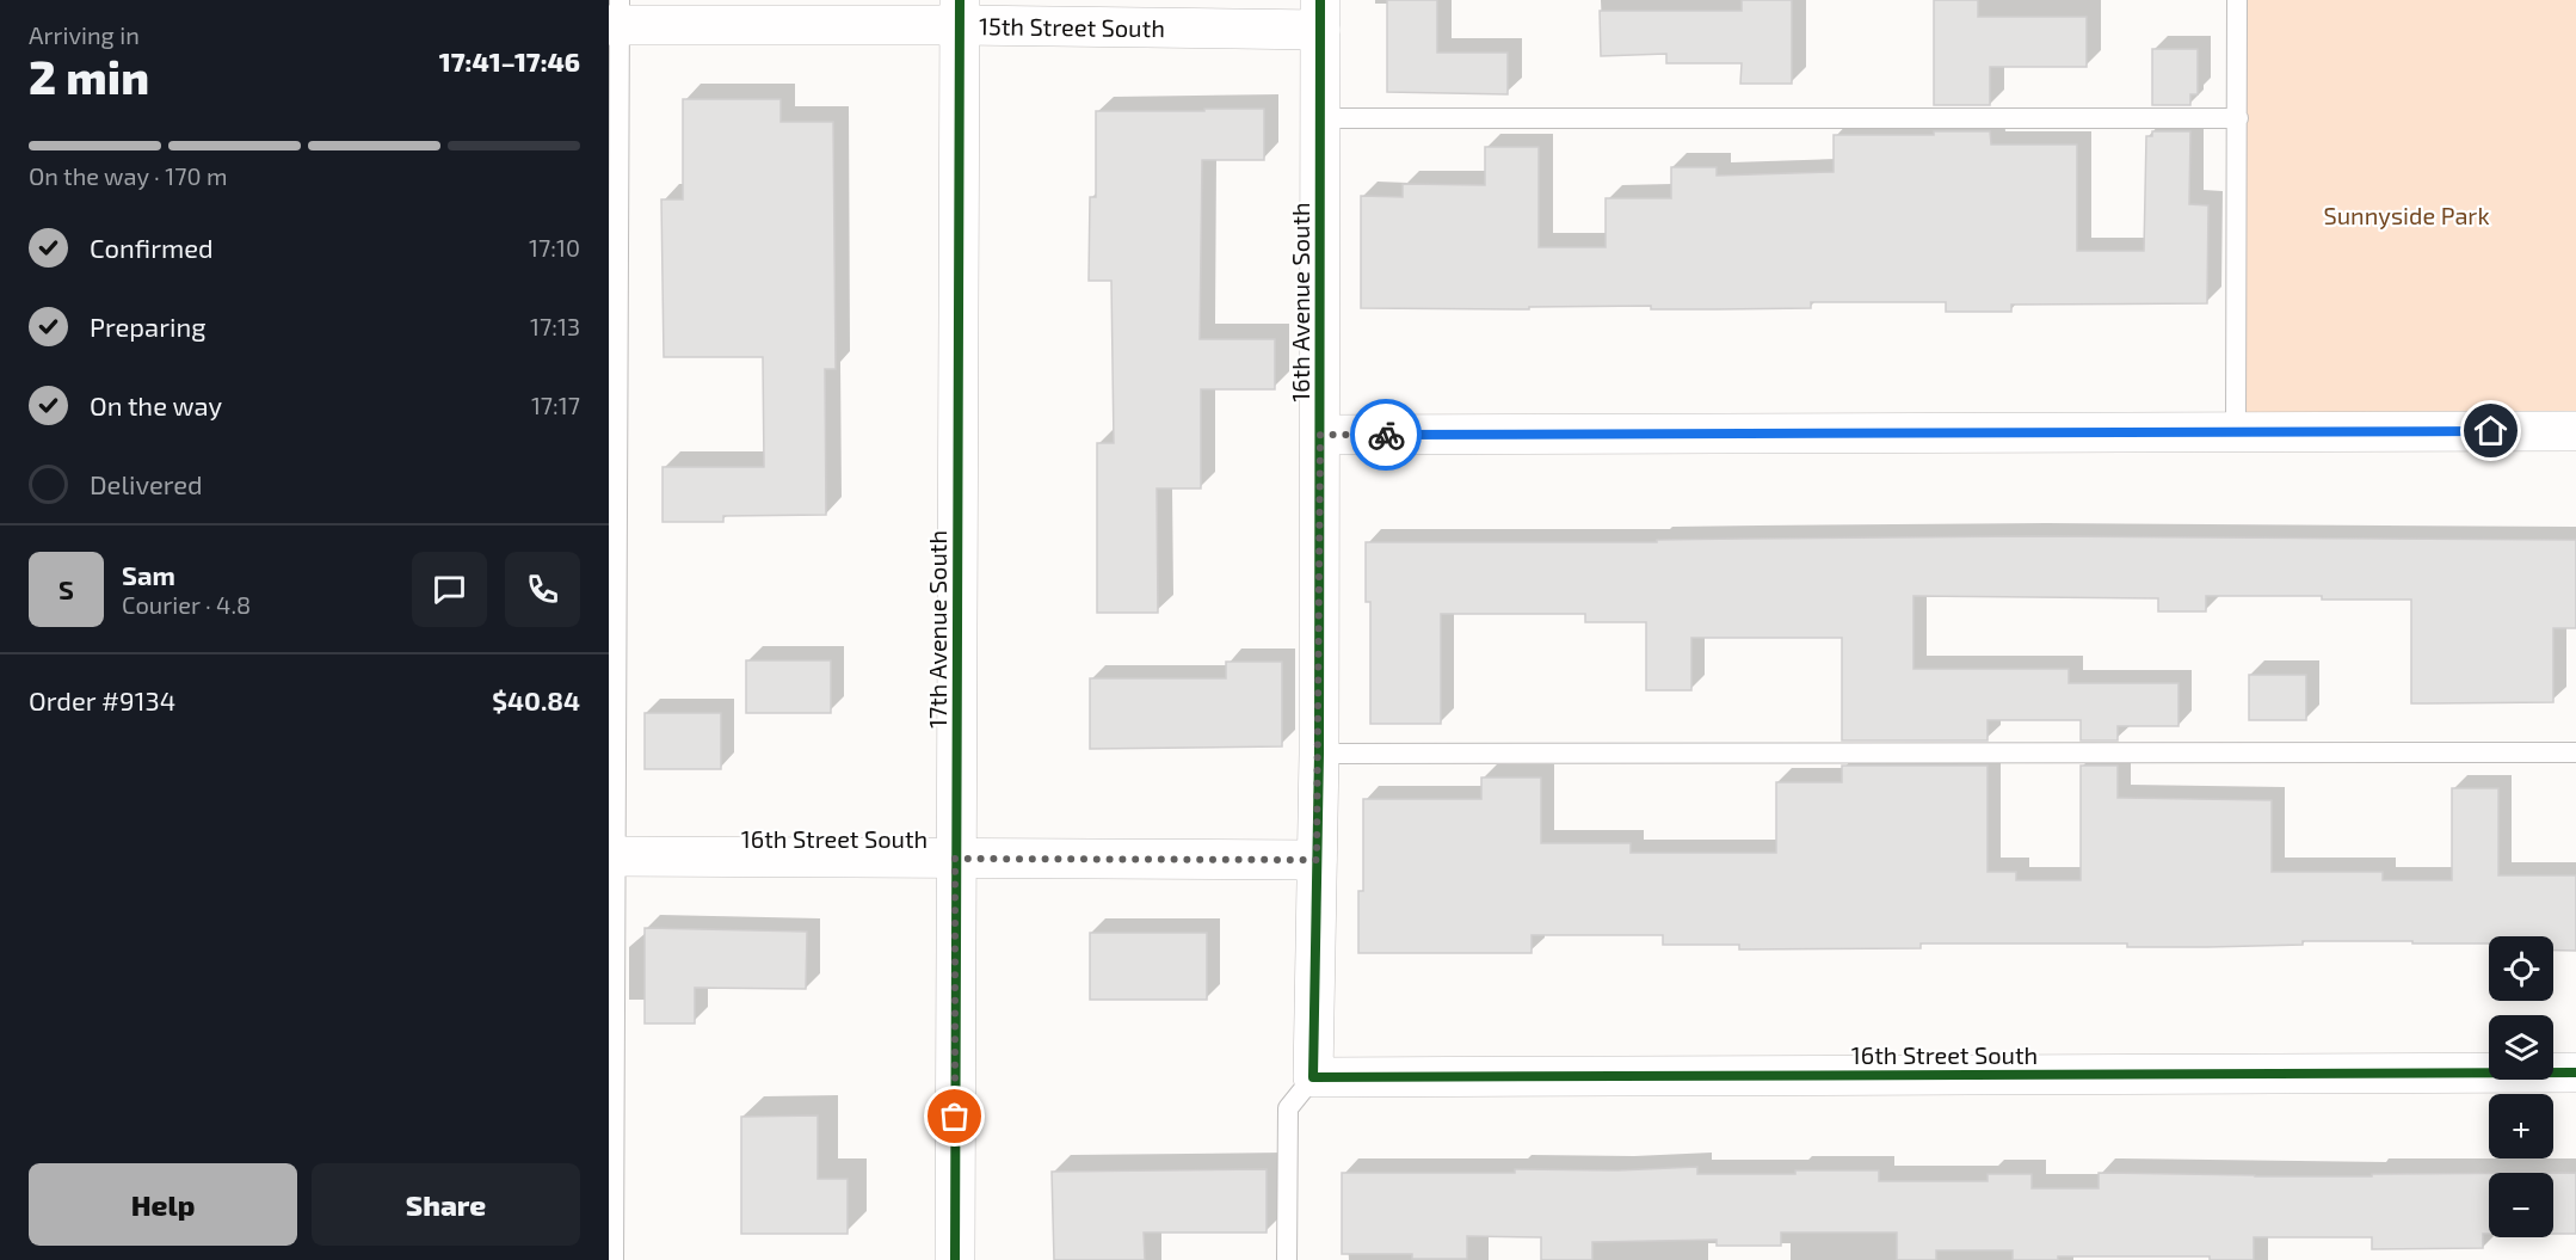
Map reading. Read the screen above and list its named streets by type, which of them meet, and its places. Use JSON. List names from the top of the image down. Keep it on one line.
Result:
{"streets":{"street":["15th Street South","16th Avenue South","17th Avenue South","16th Street South"]},"crossings":[["15th Street South","16th Avenue South"],["15th Street South","17th Avenue South"],["16th Avenue South","16th Street South"],["17th Avenue South","16th Street South"]],"parks":["Sunnyside Park"],"page":{"heading":["2 min","Arriving in","17:41–17:46"],"panel":["Sam","Courier · 4.8","Order #9134","$40.84"],"bar":"On the way · 170 m","list":[["Confirmed","17:10"],["Preparing","17:13"],["On the way","17:17"],"Delivered"],"round":"S","map_buttons":["+","−"],"buttons":["Help","Share"]}}
